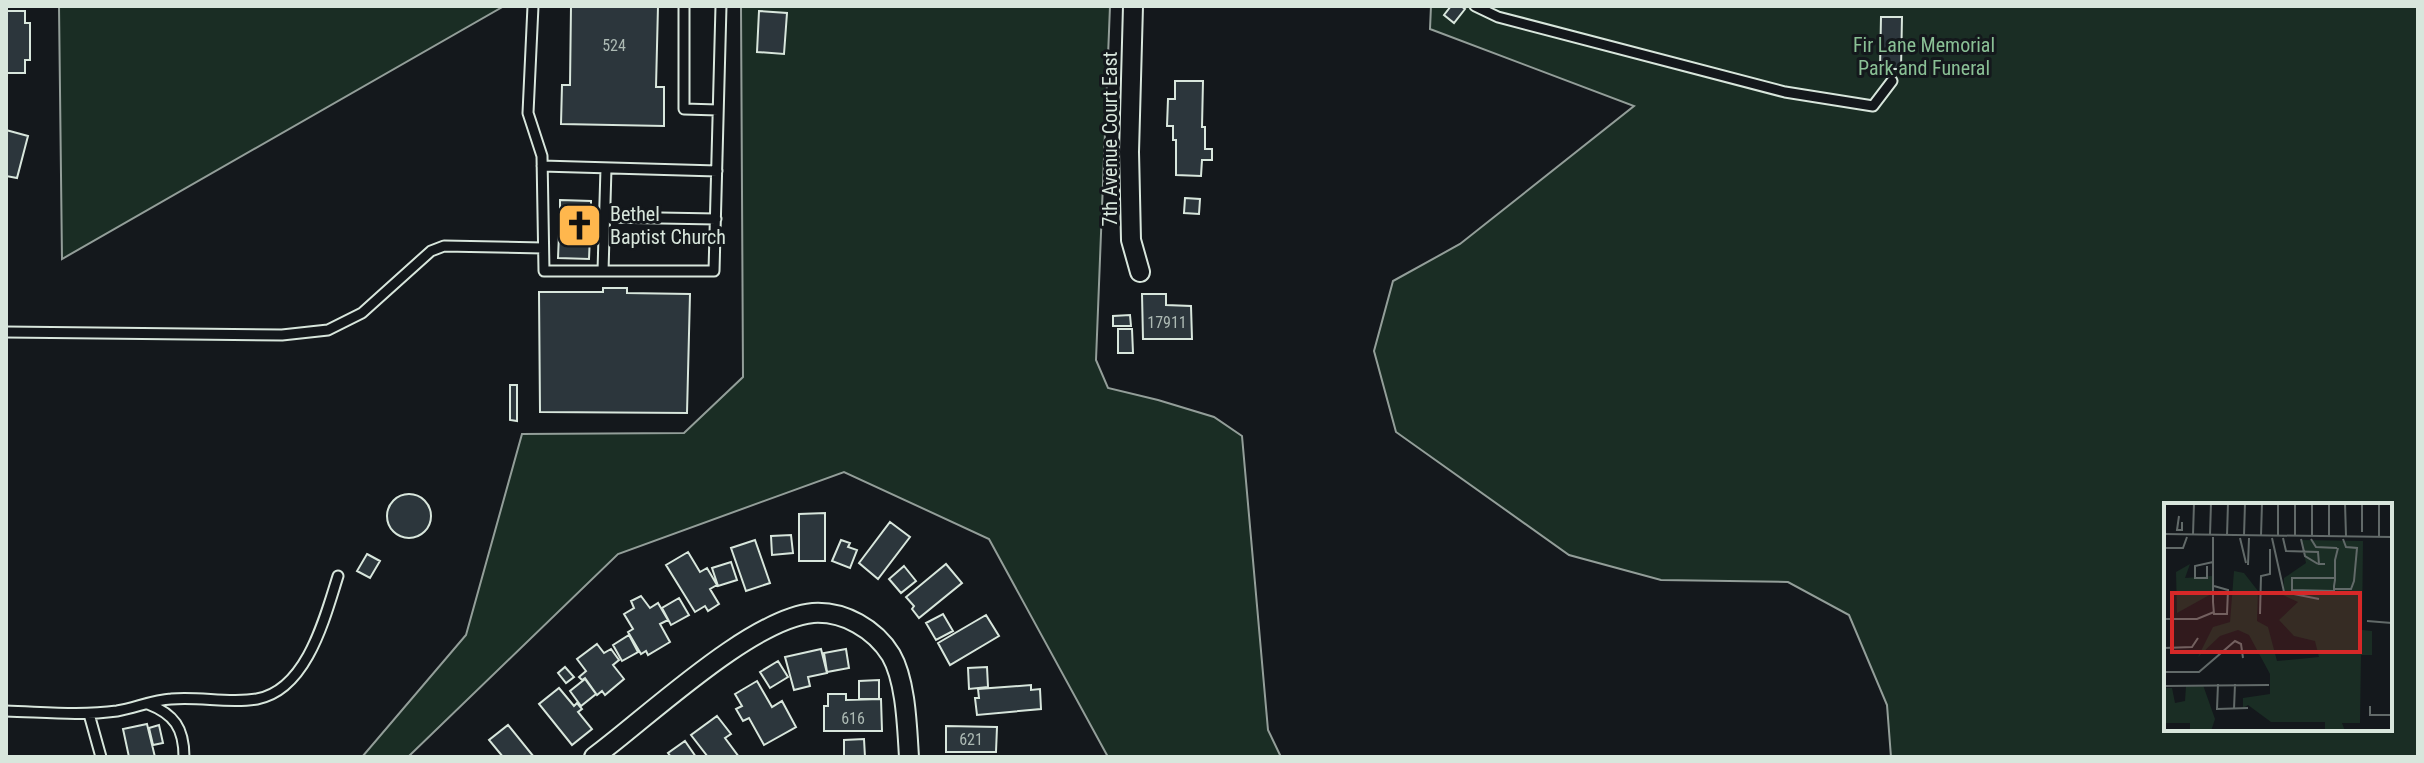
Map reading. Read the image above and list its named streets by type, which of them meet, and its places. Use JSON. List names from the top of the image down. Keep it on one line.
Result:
{"streets":{"street":["7th Avenue Court East"]},"parks":["Fir Lane Memorial Park and Funeral"],"places":{"church":["Bethel Baptist Church"]},"house_numbers":["524","17911","616","621"]}
